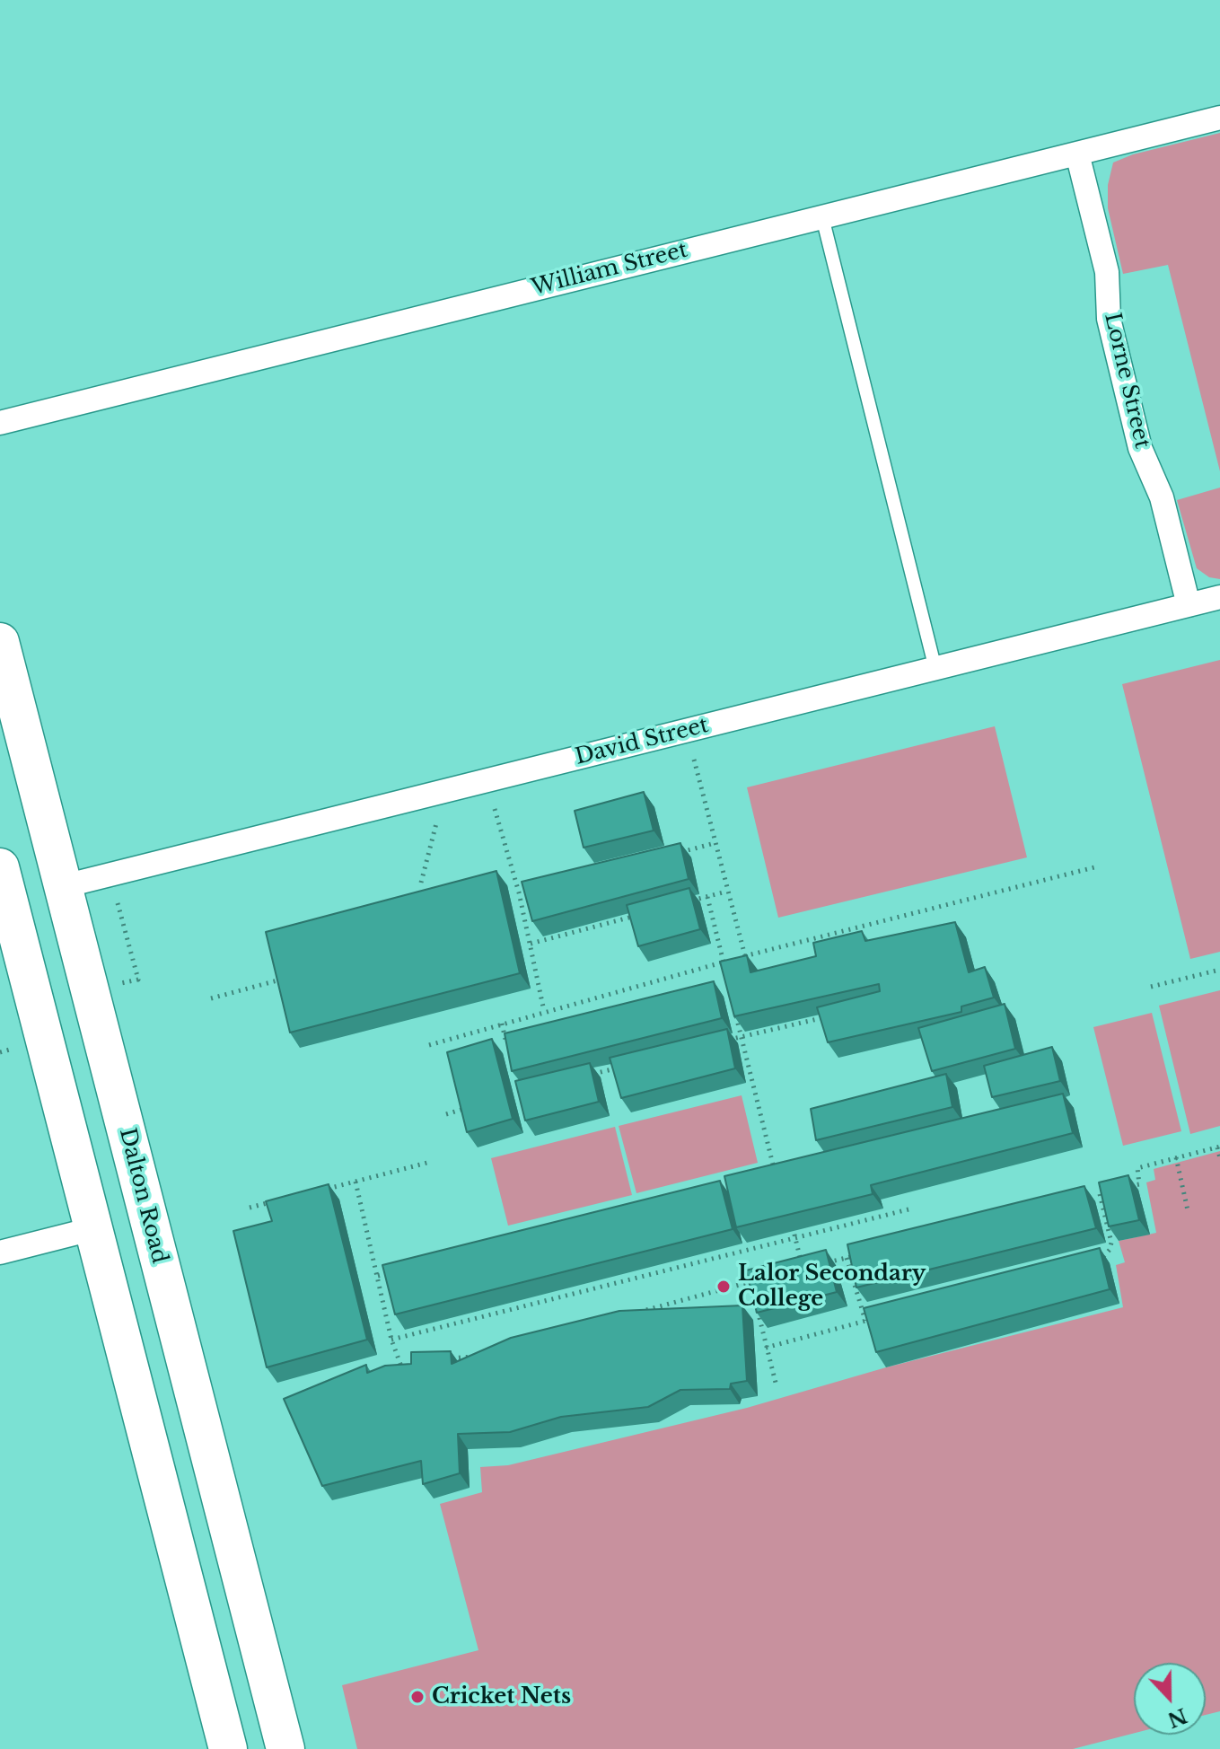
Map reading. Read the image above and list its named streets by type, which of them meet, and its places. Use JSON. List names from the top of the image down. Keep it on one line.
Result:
{"streets":{"main road":["Dalton Road"],"street":["William Street","Lorne Street","David Street"]},"crossings":[["William Street","Lorne Street"],["Lorne Street","David Street"],["David Street","Dalton Road"]],"places":["Lalor Secondary College","Cricket Nets"],"north":"bottom"}
